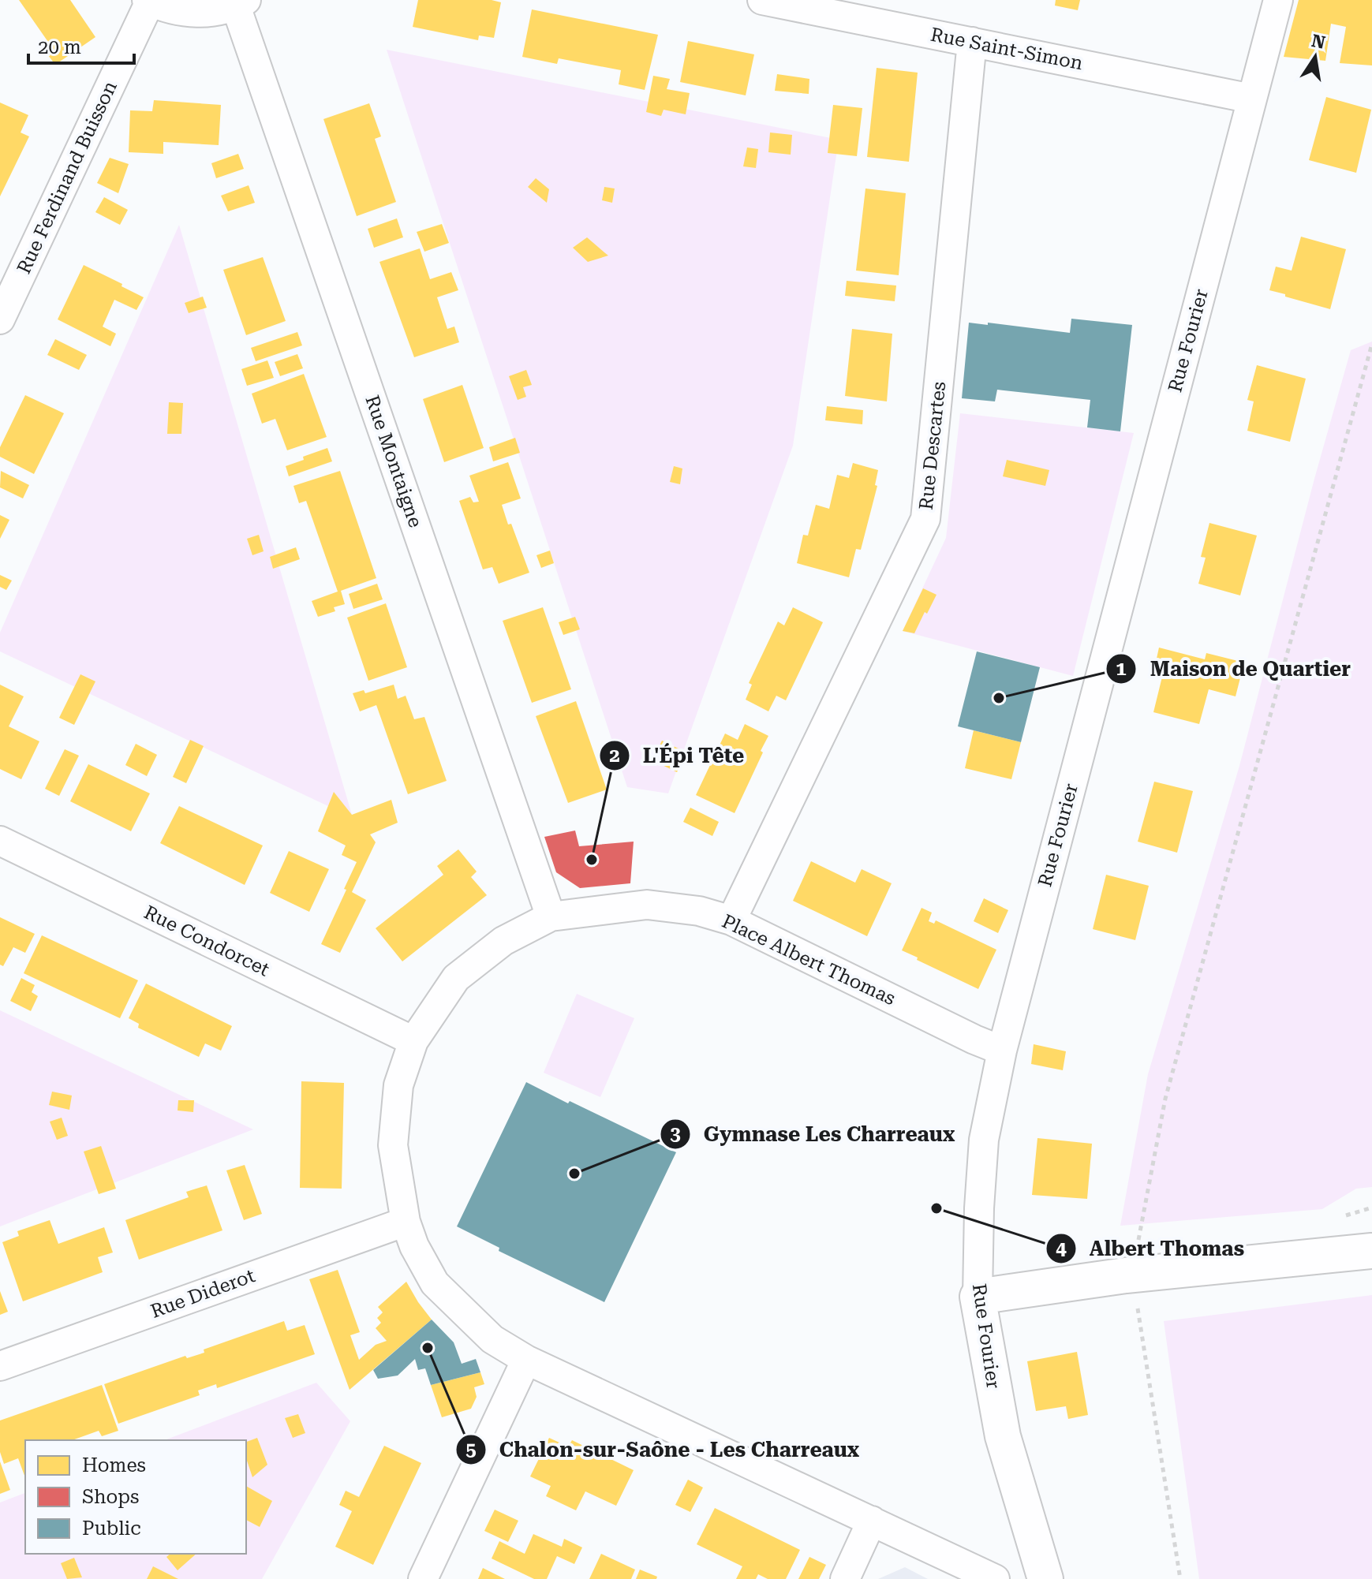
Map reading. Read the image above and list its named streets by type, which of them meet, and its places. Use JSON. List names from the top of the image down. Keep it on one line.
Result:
{"streets":{"main road":["Rue Fourier"],"street":["Rue Saint-Simon","Rue Ferdinand Buisson","Rue Descartes","Rue Montaigne","Rue Condorcet","Place Albert Thomas","Rue Diderot"]},"crossings":[["Rue Saint-Simon","Rue Fourier"],["Rue Saint-Simon","Rue Descartes"],["Rue Fourier","Place Albert Thomas"],["Rue Descartes","Place Albert Thomas"],["Rue Montaigne","Place Albert Thomas"],["Rue Condorcet","Place Albert Thomas"],["Place Albert Thomas","Rue Diderot"]],"places":["Maison de Quartier","L'Épi Tête","Gymnase Les Charreaux","Albert Thomas","Chalon-sur-Saône - Les Charreaux"],"legend":["Homes","Shops","Public"],"scale_bar":"20 m","north":"top"}
